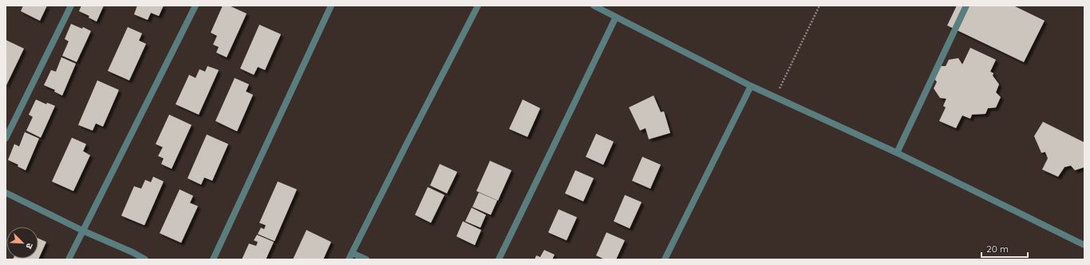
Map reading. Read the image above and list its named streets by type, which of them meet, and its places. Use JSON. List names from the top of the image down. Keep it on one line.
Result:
{"scale_bar":"20 m","north":"bottom right"}
